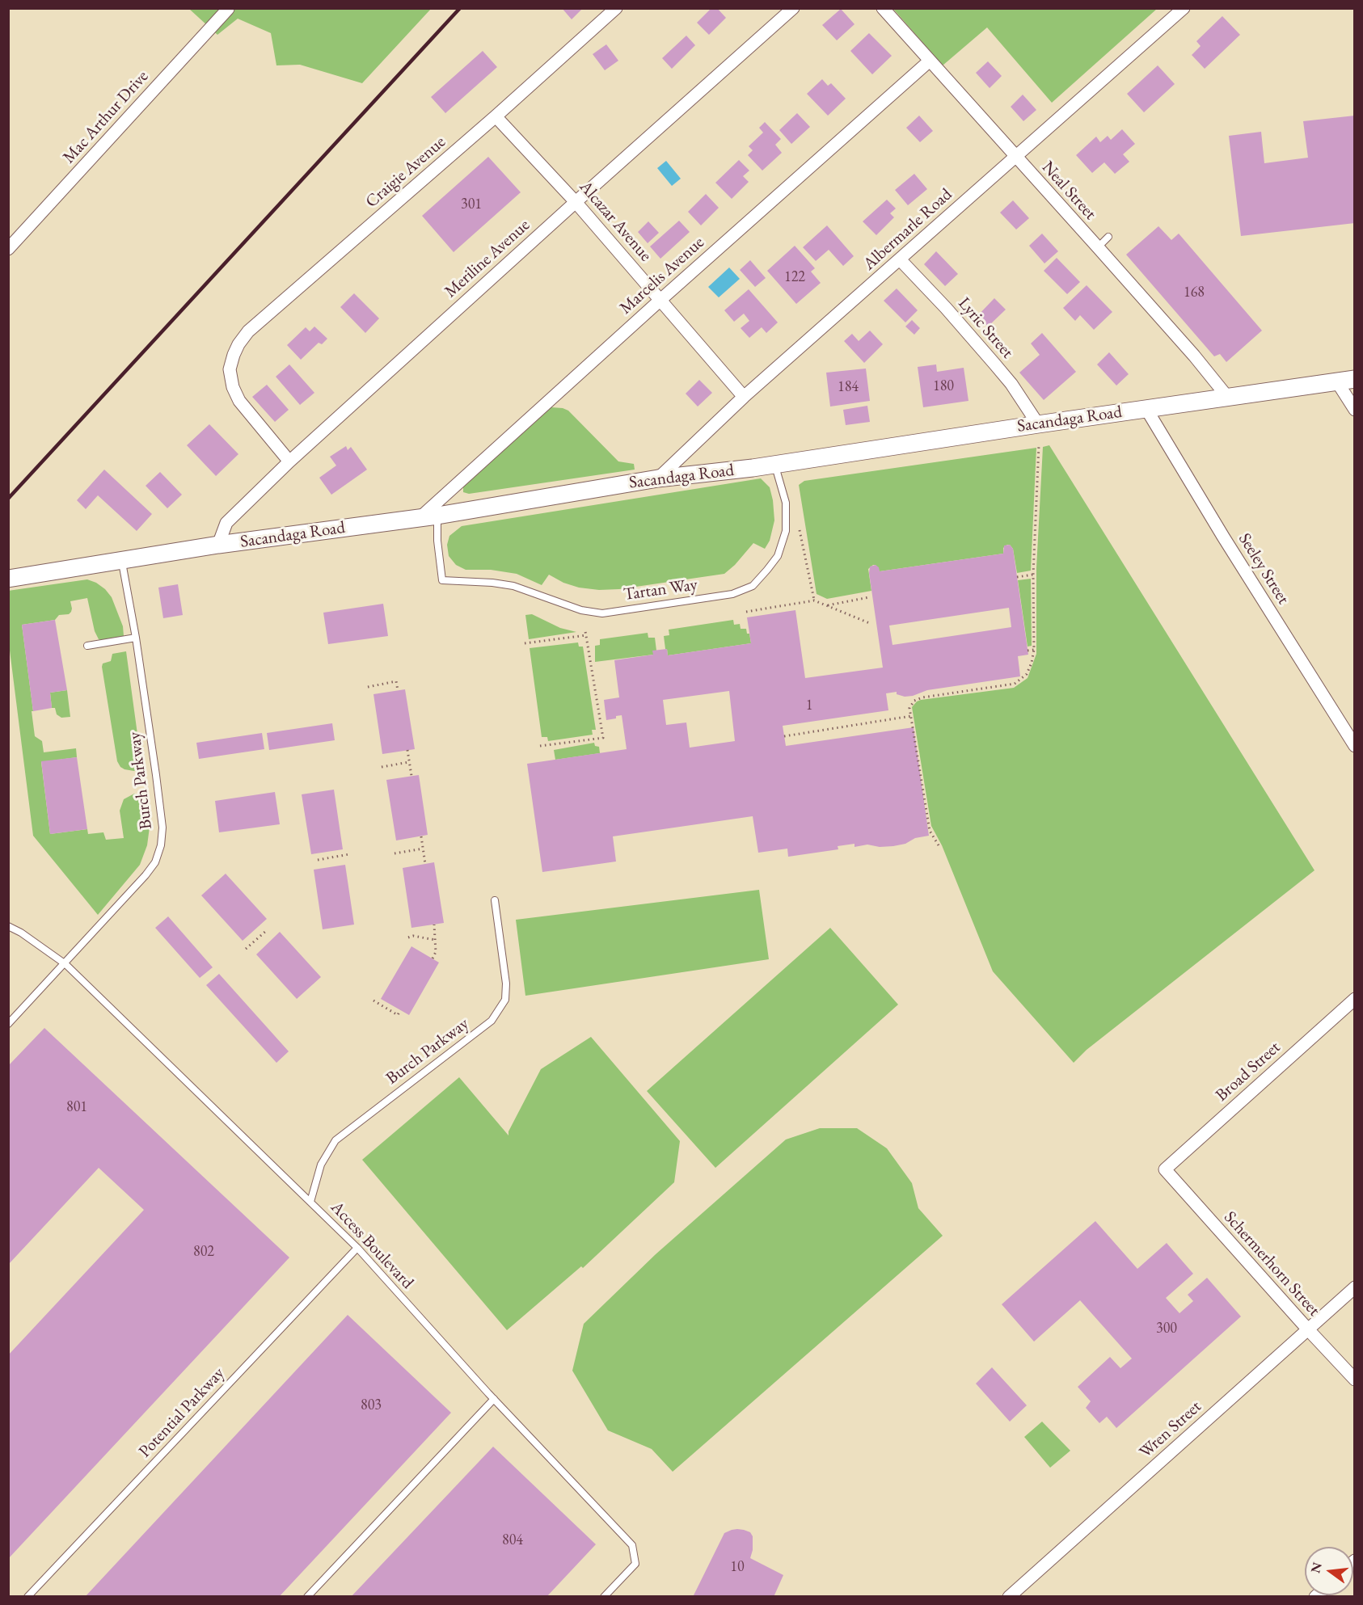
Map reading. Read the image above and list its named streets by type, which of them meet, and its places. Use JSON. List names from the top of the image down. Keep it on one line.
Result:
{"streets":{"main road":["Sacandaga Road"],"street":["Mac Arthur Drive","Craigie Avenue","Neal Street","Alcazar Avenue","Albermarle Road","Meriline Avenue","Marcelis Avenue","Lyric Street","Seeley Street","Broad Street","Schermerhorn Street","Wren Street"],"lane":["Tartan Way","Burch Parkway","Access Boulevard","Potential Parkway"]},"crossings":[["Craigie Avenue","Alcazar Avenue"],["Craigie Avenue","Meriline Avenue"],["Neal Street","Albermarle Road"],["Neal Street","Marcelis Avenue"],["Neal Street","Sacandaga Road"],["Alcazar Avenue","Albermarle Road"],["Alcazar Avenue","Meriline Avenue"],["Alcazar Avenue","Marcelis Avenue"],["Albermarle Road","Lyric Street"],["Albermarle Road","Sacandaga Road"],["Meriline Avenue","Sacandaga Road"],["Marcelis Avenue","Sacandaga Road"],["Lyric Street","Sacandaga Road"],["Sacandaga Road","Seeley Street"],["Sacandaga Road","Tartan Way"],["Sacandaga Road","Burch Parkway"],["Burch Parkway","Access Boulevard"],["Broad Street","Schermerhorn Street"],["Access Boulevard","Potential Parkway"],["Schermerhorn Street","Wren Street"]],"house_numbers":["301","122","168","180","184","1","801","802","300","803","804","10"],"north":"left"}
